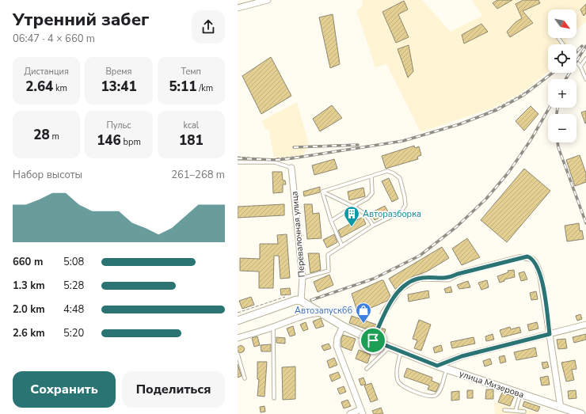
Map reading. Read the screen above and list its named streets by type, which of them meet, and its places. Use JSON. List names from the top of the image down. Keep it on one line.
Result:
{"streets":{"street":["Перевалочная улица","улица Мизерова"]},"crossings":[["Перевалочная улица","улица Мизерова"]],"places":{"building":["Авторазборка"],"shop":["Автозапуск66"]},"north":"bottom right","page":{"heading":["Утренний забег","06:47 · 4 × 660 m"],"map_buttons":["+","−"],"stats":[["Дистанция","2.64 km"],["Время","13:41"],["Темп","5:11 /km"],["28 m"],["Пульс","146 bpm"],["kcal","181"]],"chart":["Набор высоты","261–268 m"],"list":[{"name":"660 m","note":"5:08"},{"name":"1.3 km","note":"5:28"},{"name":"2.0 km","note":"4:48"},{"name":"2.6 km","note":"5:20"}],"buttons":["Сохранить","Поделиться"]}}
